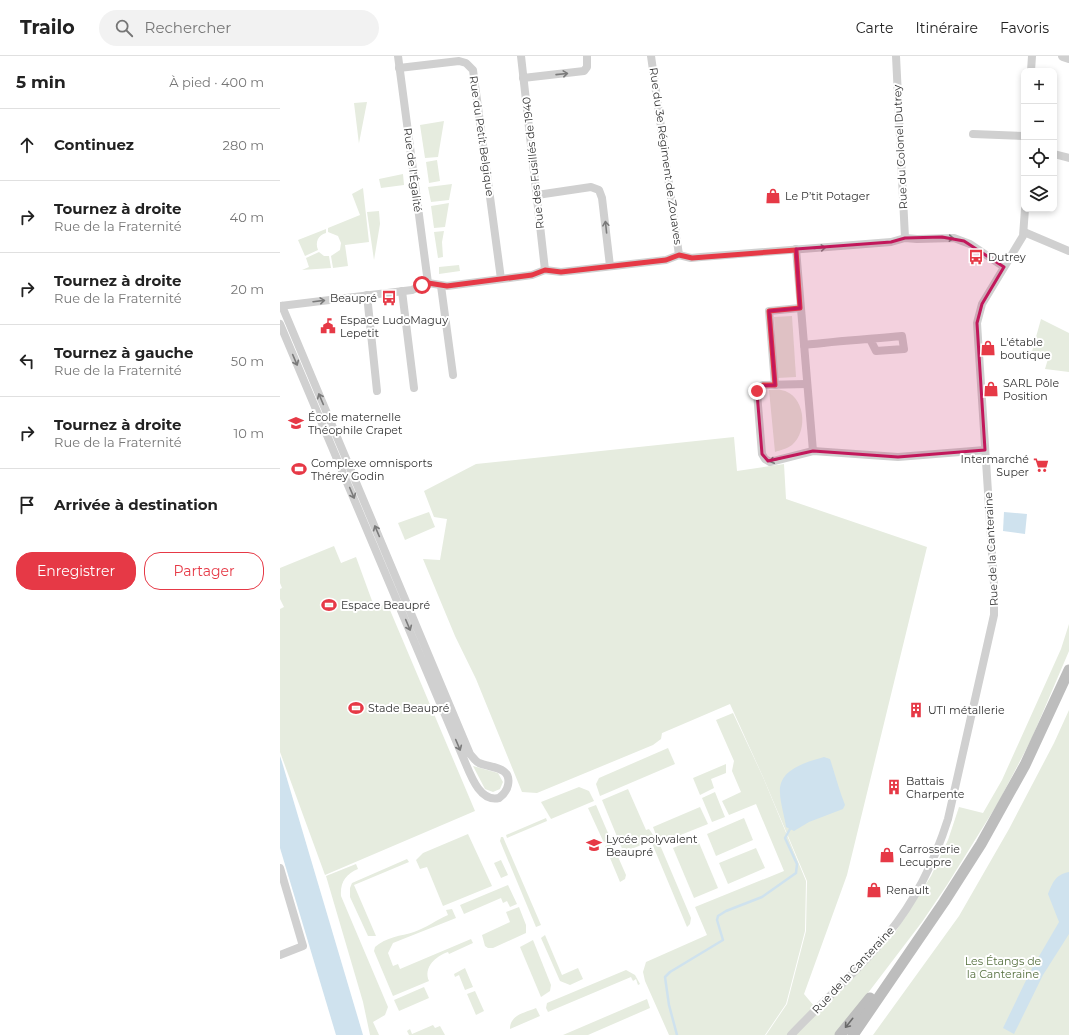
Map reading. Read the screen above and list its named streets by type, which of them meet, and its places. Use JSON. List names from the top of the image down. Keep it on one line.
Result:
{"streets":{"street":["Rue du Petit Belgique","Rue du Colonel Dutrey","Rue du 3e Régiment de Zouaves","Rue des Fusillés de 1940","Rue de l'Égalité","Rue de la Canteraine"]},"crossings":[["Rue du Petit Belgique","Rue de l'Égalité"]],"parks":["Les Étangs de la Canteraine"],"places":{"shop":["Le P’tit Potager","L'étable boutique","SARL Pôle Position","Carrosserie Lecuppre","Renault"],"bus stop":["Dutrey","Beaupré"],"public building":["Espace LudoMaguy Lepetit"],"school or university":["École maternelle Théophile Crapet","Lycée polyvalent Beaupré"],"supermarket":["Intermarché Super"],"sports":["Complexe omnisports Thérey Godin","Espace Beaupré","Stade Beaupré"],"building":["UTI métallerie","Battais Charpente"]},"page":{"header":"Trailo","search":"Rechercher","nav":["Carte","Itinéraire","Favoris"],"heading":["5 min","À pied · 400 m"],"map_buttons":["+","−"],"list":[["Continuez","280 m"],["Tournez à droite","Rue de la Fraternité","40 m"],["Tournez à droite","Rue de la Fraternité","20 m"],["Tournez à gauche","Rue de la Fraternité","50 m"],["Tournez à droite","Rue de la Fraternité","10 m"],"Arrivée à destination"],"buttons":["Enregistrer","Partager"]}}
